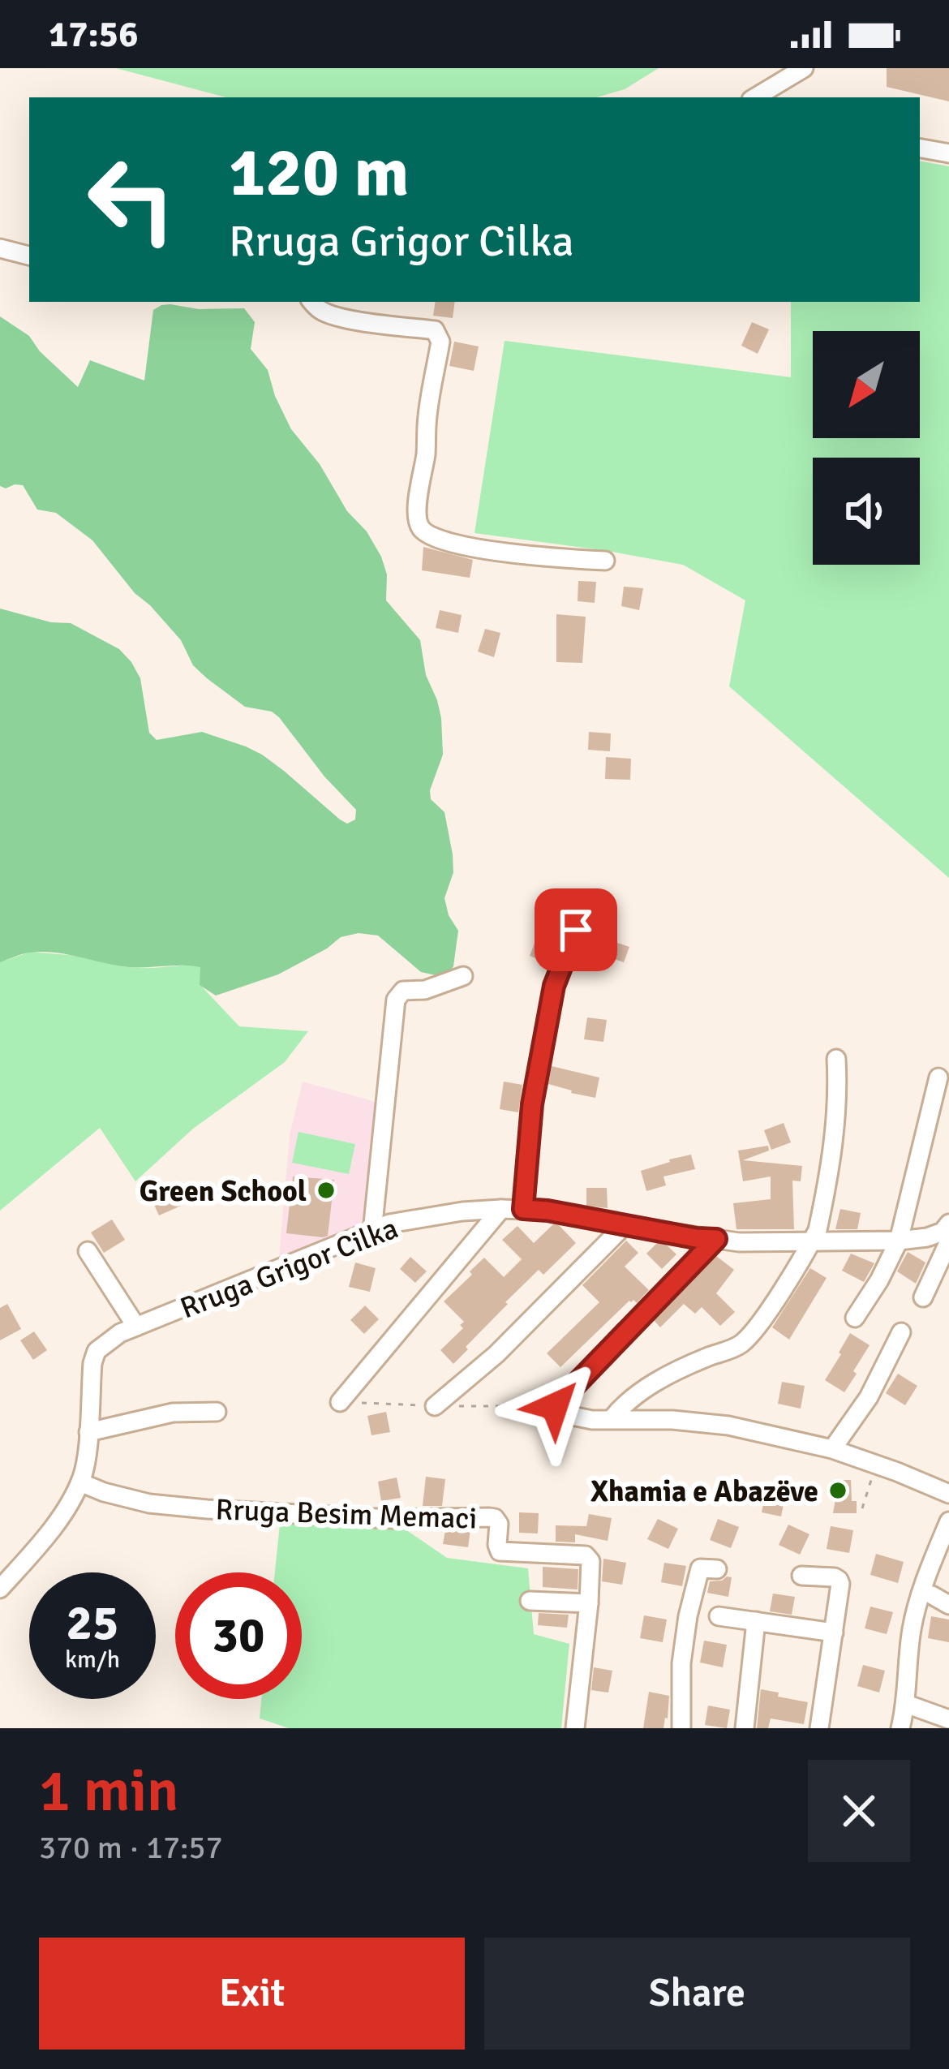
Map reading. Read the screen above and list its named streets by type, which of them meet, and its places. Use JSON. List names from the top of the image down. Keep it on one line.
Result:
{"streets":{"street":["Rruga Grigor Cilka","Rruga Besim Memaci"]},"places":["Green School","Xhamia e Abazëve"],"north":"bottom left","page":{"status":"17:56","turn":["120 m","Rruga Grigor Cilka"],"speed":"25 km/h","limit":"30","heading":["1 min","370 m · 17:57"],"buttons":["Exit","Share"]}}
